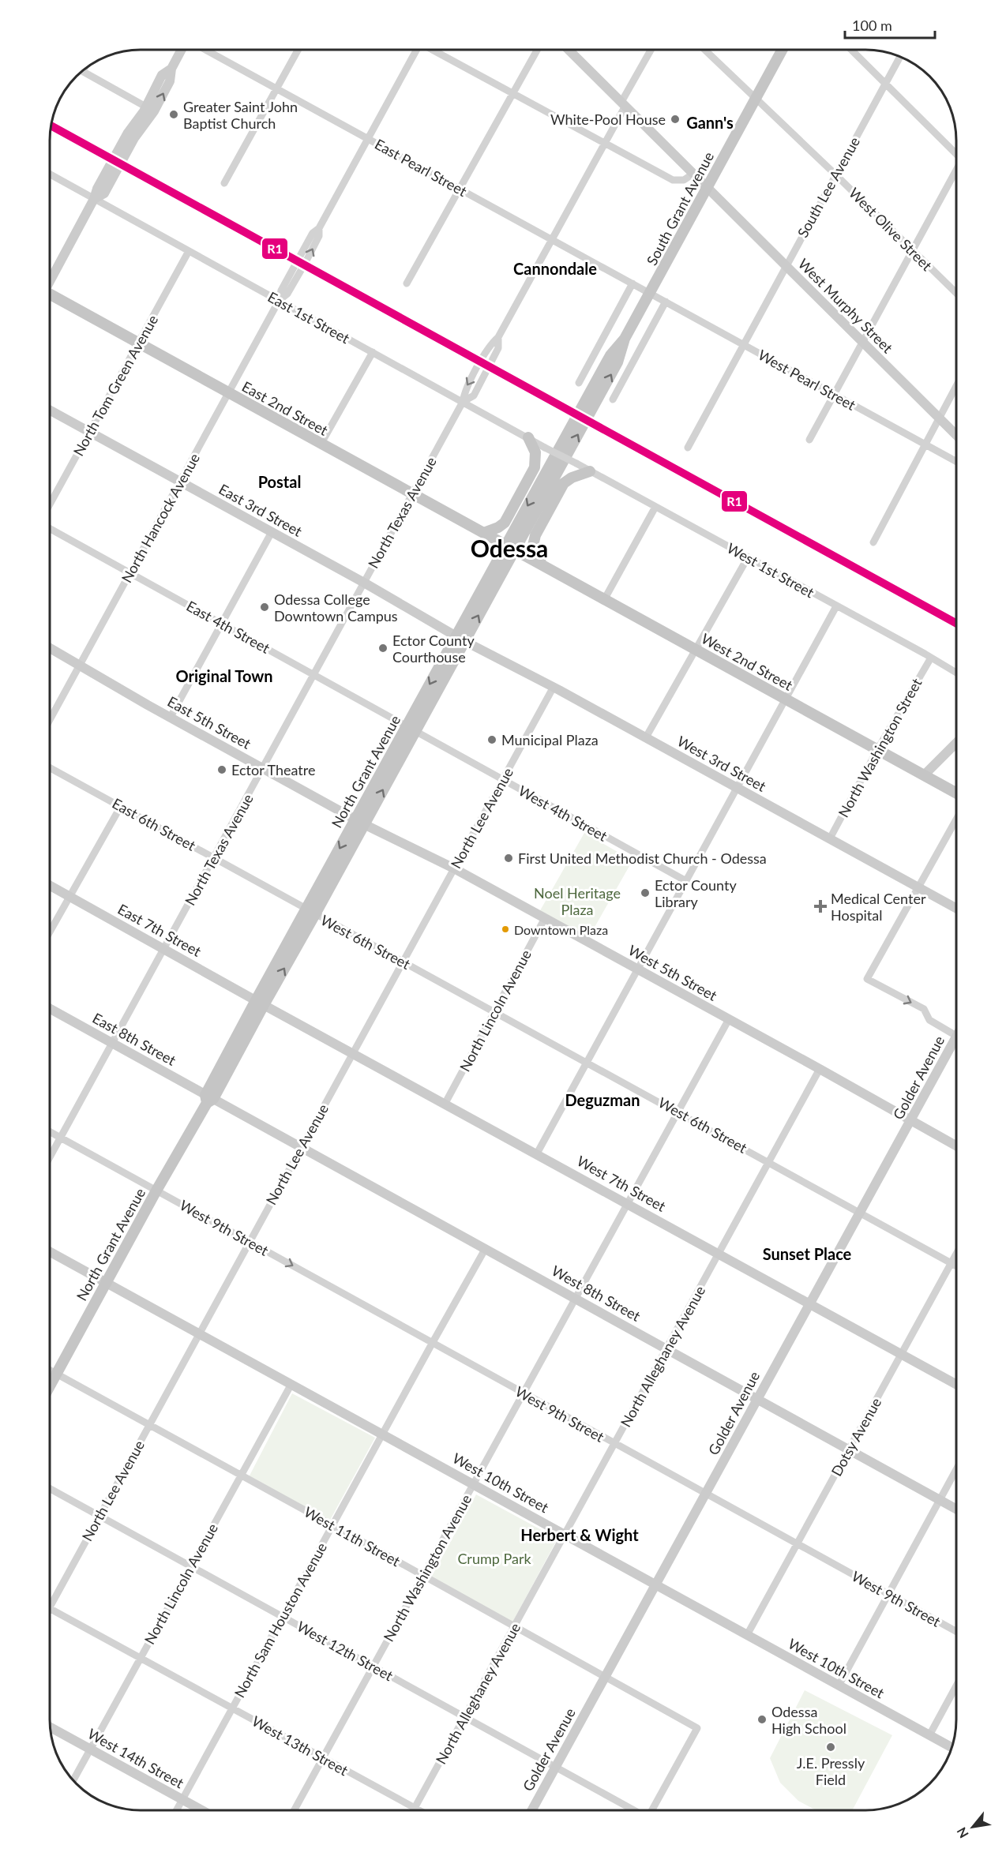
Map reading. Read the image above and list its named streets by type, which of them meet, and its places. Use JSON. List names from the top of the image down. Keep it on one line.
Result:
{"streets":{"main road":["South Grant Avenue","East 2nd Street","West 2nd Street","North Grant Avenue"],"street":["East Pearl Street","South Lee Avenue","West Olive Street","West Murphy Street","East 1st Street","West Pearl Street","North Tom Green Avenue","East 3rd Street","North Texas Avenue","North Hancock Avenue","West 1st Street","East 4th Street","East 5th Street","North Washington Street","West 3rd Street","West 4th Street","North Lee Avenue","East 6th Street","East 7th Street","West 6th Street","West 5th Street","North Lincoln Avenue","East 8th Street","Golder Avenue","West 7th Street","West 9th Street","West 8th Street","North Alleghaney Avenue","Dotsy Avenue","West 10th Street","West 11th Street","North Washington Avenue","North Sam Houston Avenue","West 12th Street","West 13th Street","West 14th Street"]},"crossings":[["East Pearl Street","South Grant Avenue"],["East Pearl Street","West Pearl Street"],["East Pearl Street","North Texas Avenue"],["East Pearl Street","North Hancock Avenue"],["South Lee Avenue","West Olive Street"],["South Lee Avenue","West Murphy Street"],["South Lee Avenue","West Pearl Street"],["South Grant Avenue","West Olive Street"],["South Grant Avenue","West Murphy Street"],["South Grant Avenue","West Pearl Street"],["South Grant Avenue","North Grant Avenue"],["West Murphy Street","North Texas Avenue"],["East 1st Street","North Tom Green Avenue"],["East 1st Street","North Texas Avenue"],["East 1st Street","North Hancock Avenue"],["East 1st Street","West 1st Street"],["North Tom Green Avenue","East 2nd Street"],["North Tom Green Avenue","East 3rd Street"],["East 2nd Street","North Texas Avenue"],["East 2nd Street","North Hancock Avenue"],["East 2nd Street","West 2nd Street"],["East 2nd Street","North Grant Avenue"],["East 3rd Street","North Texas Avenue"],["East 3rd Street","North Hancock Avenue"],["East 3rd Street","West 3rd Street"],["East 3rd Street","North Grant Avenue"],["North Texas Avenue","East 4th Street"],["North Texas Avenue","East 5th Street"],["North Texas Avenue","East 6th Street"],["North Texas Avenue","East 7th Street"],["North Texas Avenue","East 8th Street"],["North Texas Avenue","West 9th Street"],["North Hancock Avenue","East 4th Street"],["North Hancock Avenue","East 5th Street"],["West 1st Street","North Washington Street"],["East 4th Street","North Grant Avenue"],["East 4th Street","West 4th Street"],["West 2nd Street","North Washington Street"],["West 2nd Street","North Grant Avenue"],["East 5th Street","North Grant Avenue"],["East 5th Street","West 5th Street"],["North Washington Street","West 3rd Street"],["West 3rd Street","North Grant Avenue"],["West 3rd Street","North Lee Avenue"],["North Grant Avenue","West 4th Street"],["North Grant Avenue","East 6th Street"],["North Grant Avenue","East 7th Street"],["North Grant Avenue","West 6th Street"],["North Grant Avenue","West 5th Street"],["North Grant Avenue","East 8th Street"],["North Grant Avenue","West 7th Street"],["North Grant Avenue","West 9th Street"],["North Grant Avenue","West 8th Street"],["North Grant Avenue","West 10th Street"],["North Grant Avenue","West 11th Street"],["West 4th Street","North Lee Avenue"],["North Lee Avenue","West 6th Street"],["North Lee Avenue","West 5th Street"],["North Lee Avenue","West 7th Street"],["North Lee Avenue","West 9th Street"],["North Lee Avenue","West 8th Street"],["North Lee Avenue","West 10th Street"],["North Lee Avenue","West 11th Street"],["North Lee Avenue","West 12th Street"],["East 6th Street","West 6th Street"],["East 7th Street","West 7th Street"],["West 6th Street","North Lincoln Avenue"],["West 6th Street","Golder Avenue"],["West 6th Street","North Alleghaney Avenue"],["West 6th Street","Dotsy Avenue"],["West 6th Street","North Washington Avenue"],["West 5th Street","North Lincoln Avenue"],["West 5th Street","Golder Avenue"],["West 5th Street","North Alleghaney Avenue"],["West 5th Street","North Washington Avenue"],["North Lincoln Avenue","West 7th Street"],["North Lincoln Avenue","West 10th Street"],["North Lincoln Avenue","West 11th Street"],["North Lincoln Avenue","West 12th Street"],["North Lincoln Avenue","West 13th Street"],["North Lincoln Avenue","West 14th Street"],["East 8th Street","West 8th Street"],["Golder Avenue","West 7th Street"],["Golder Avenue","West 9th Street"],["Golder Avenue","West 8th Street"],["Golder Avenue","West 10th Street"],["Golder Avenue","West 11th Street"],["Golder Avenue","West 12th Street"],["West 7th Street","North Alleghaney Avenue"],["West 7th Street","Dotsy Avenue"],["West 7th Street","North Washington Avenue"],["West 9th Street","North Alleghaney Avenue"],["West 9th Street","Dotsy Avenue"],["West 9th Street","North Washington Avenue"],["West 9th Street","North Sam Houston Avenue"],["West 8th Street","North Alleghaney Avenue"],["West 8th Street","Dotsy Avenue"],["West 8th Street","North Washington Avenue"],["West 8th Street","North Sam Houston Avenue"],["North Alleghaney Avenue","West 10th Street"],["North Alleghaney Avenue","West 11th Street"],["North Alleghaney Avenue","West 12th Street"],["North Alleghaney Avenue","West 13th Street"],["Dotsy Avenue","West 10th Street"],["West 10th Street","North Washington Avenue"],["West 10th Street","North Sam Houston Avenue"],["West 11th Street","North Washington Avenue"],["West 11th Street","North Sam Houston Avenue"],["North Washington Avenue","West 12th Street"],["North Washington Avenue","West 13th Street"],["North Sam Houston Avenue","West 12th Street"],["North Sam Houston Avenue","West 13th Street"],["North Sam Houston Avenue","West 14th Street"]],"districts":["Gann's","Cannondale","Postal","Odessa","Original Town","Deguzman","Sunset Place","Herbert & Wight"],"parks":["Noel Heritage Plaza","Crump Park"],"places":{"other":["Greater Saint John Baptist Church","White-Pool House","Odessa College Downtown Campus","Ector County Courthouse","Municipal Plaza","Ector Theatre","First United Methodist Church - Odessa","Ector County Library","Downtown Plaza","Odessa High School","J.E. Pressly Field"],"health":["Medical Center Hospital"]},"lines":["transit line R1"],"scale_bar":"100 m","north":"bottom left"}
